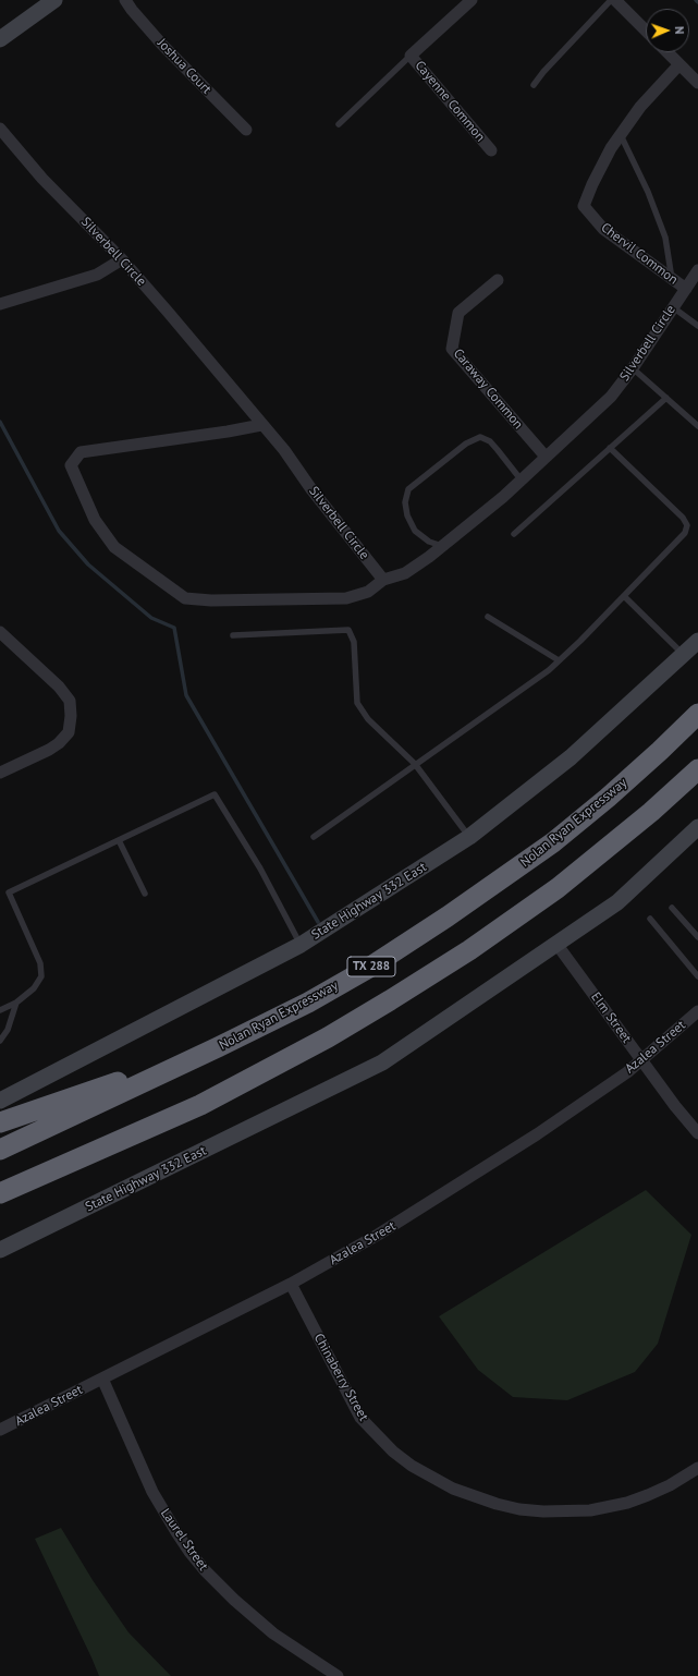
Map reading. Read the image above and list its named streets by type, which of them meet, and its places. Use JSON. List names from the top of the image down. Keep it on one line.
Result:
{"streets":{"highway":["Nolan Ryan Expressway","TX 288"],"main road":["State Highway 332 East"],"street":["Joshua Court","Cayenne Common","Silverbell Circle","Chervil Common","Caraway Common","Elm Street","Azalea Street","Chinaberry Street","Laurel Street"]},"crossings":[["Silverbell Circle","Chervil Common"],["Silverbell Circle","Caraway Common"],["State Highway 332 East","Elm Street"],["Elm Street","Azalea Street"],["Azalea Street","Chinaberry Street"],["Azalea Street","Laurel Street"]],"north":"right"}
